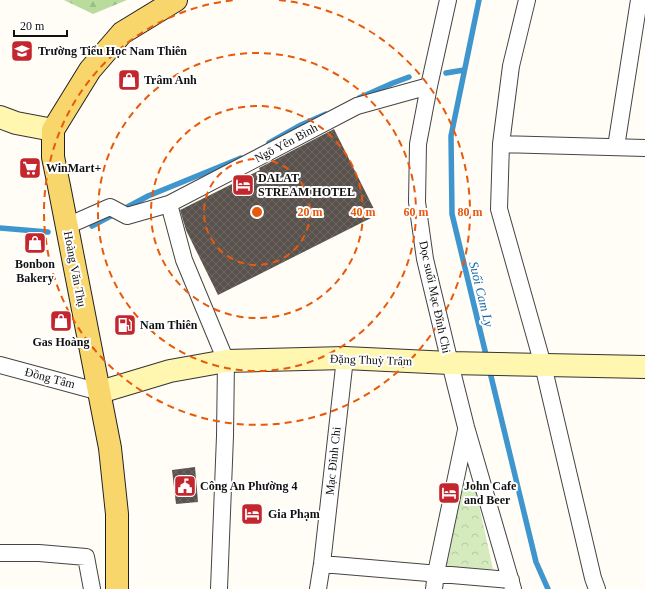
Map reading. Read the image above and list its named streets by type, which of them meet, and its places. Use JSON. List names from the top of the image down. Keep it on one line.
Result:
{"streets":{"main road":["Hoàng Văn Thụ"],"street":["Ngõ Yên Bình","Dọc suối Mạc Đĩnh Chi","Đặng Thuỳ Trâm","Đồng Tâm","Mạc Đĩnh Chi"]},"crossings":[["Ngõ Yên Bình","Hoàng Văn Thụ"],["Ngõ Yên Bình","Dọc suối Mạc Đĩnh Chi"],["Hoàng Văn Thụ","Đặng Thuỳ Trâm"],["Hoàng Văn Thụ","Đồng Tâm"],["Dọc suối Mạc Đĩnh Chi","Đặng Thuỳ Trâm"],["Đặng Thuỳ Trâm","Đồng Tâm"],["Đặng Thuỳ Trâm","Mạc Đĩnh Chi"]],"water":["Suối Cam Ly"],"places":{"school or university":["Trường Tiểu Học Nam Thiên"],"shop":["Trâm Anh","Bonbon Bakery","Gas Hoàng"],"supermarket":["WinMart+"],"hotel":["DALAT STREAM HOTEL","John Cafe and Beer","Gia Phạm"],"fuel station":["Nam Thiên"],"public building":["Công An Phường 4"]},"scale_bar":"20 m","rings":["20 m","40 m","60 m","80 m"]}
